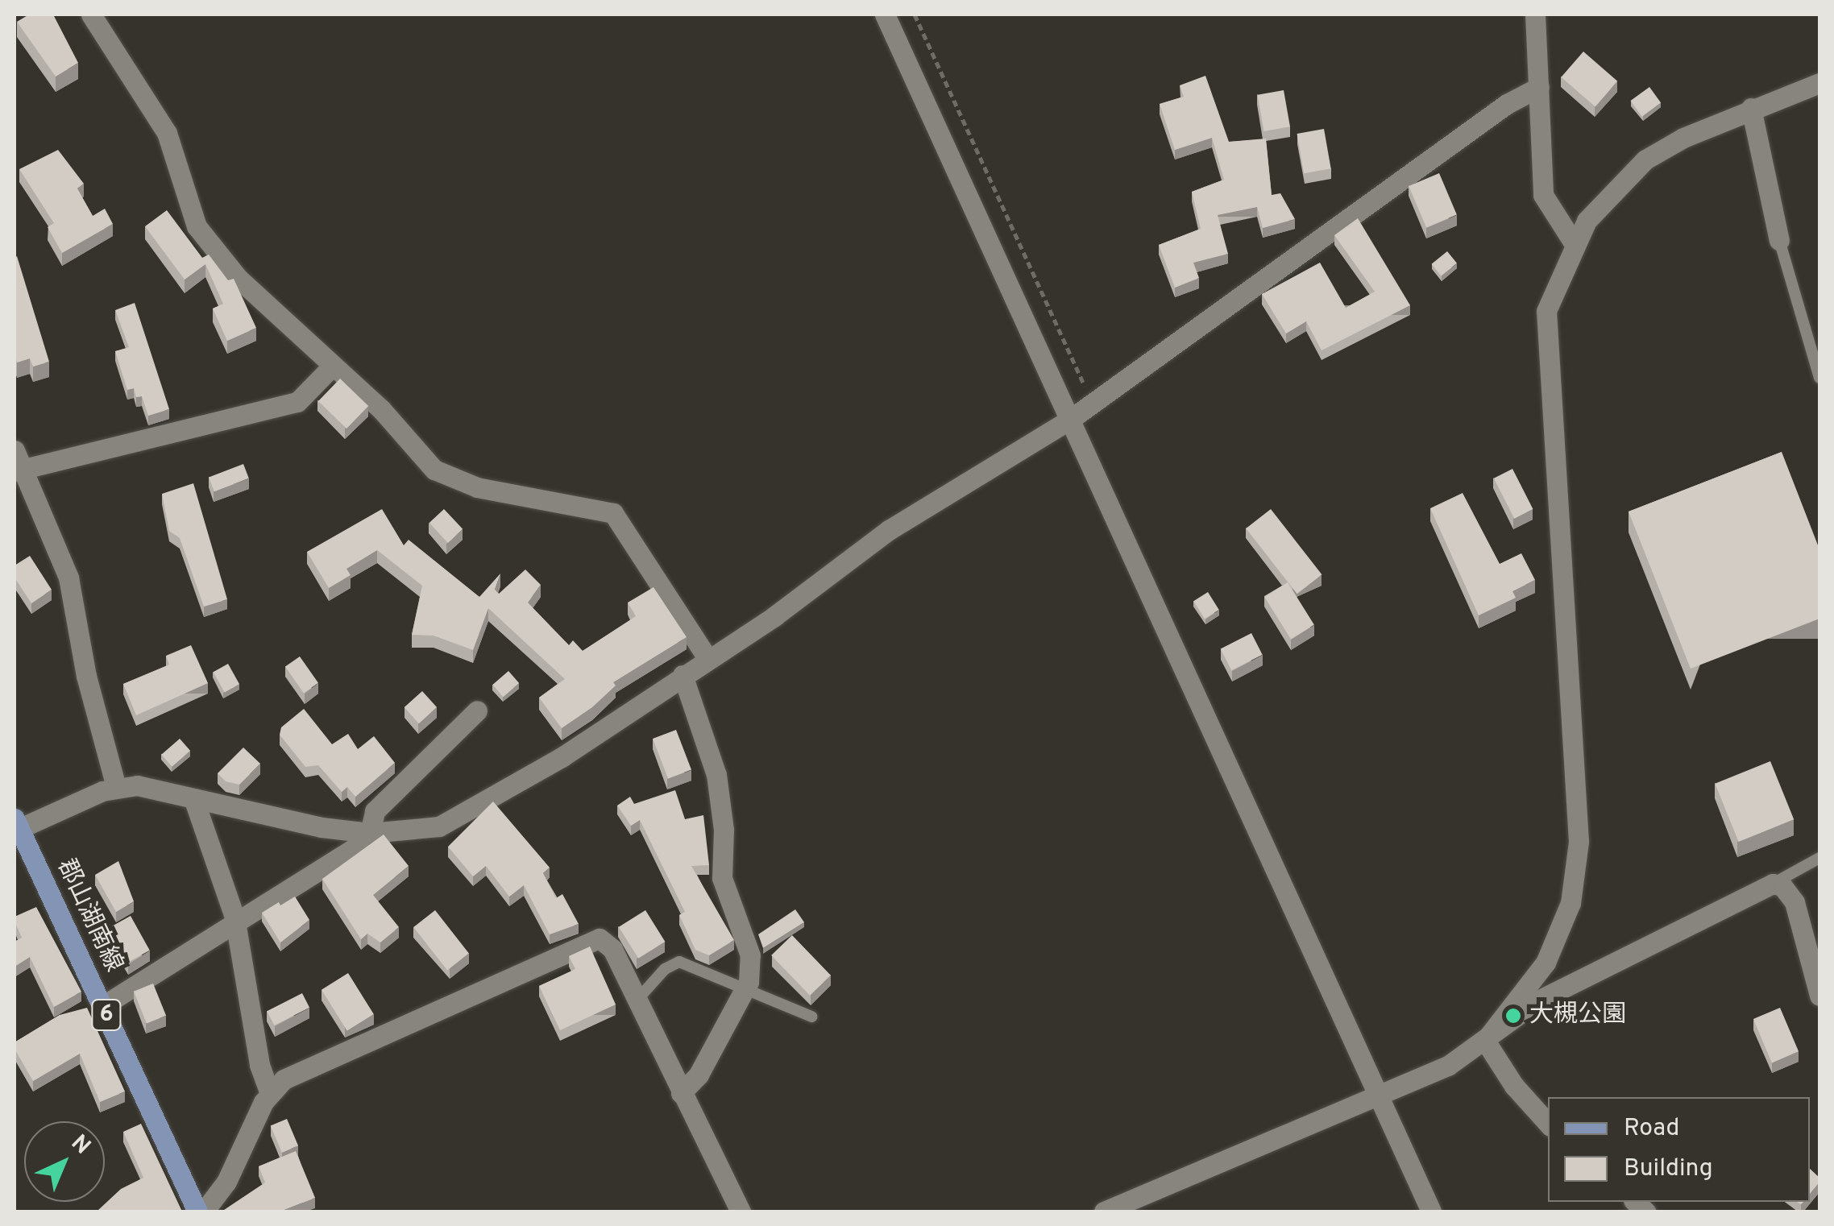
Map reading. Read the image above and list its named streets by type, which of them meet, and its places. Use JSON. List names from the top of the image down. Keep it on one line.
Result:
{"streets":{"main road":["郡山湖南線","6"]},"places":["大槻公園"],"legend":["Road","Building"],"north":"top right"}
